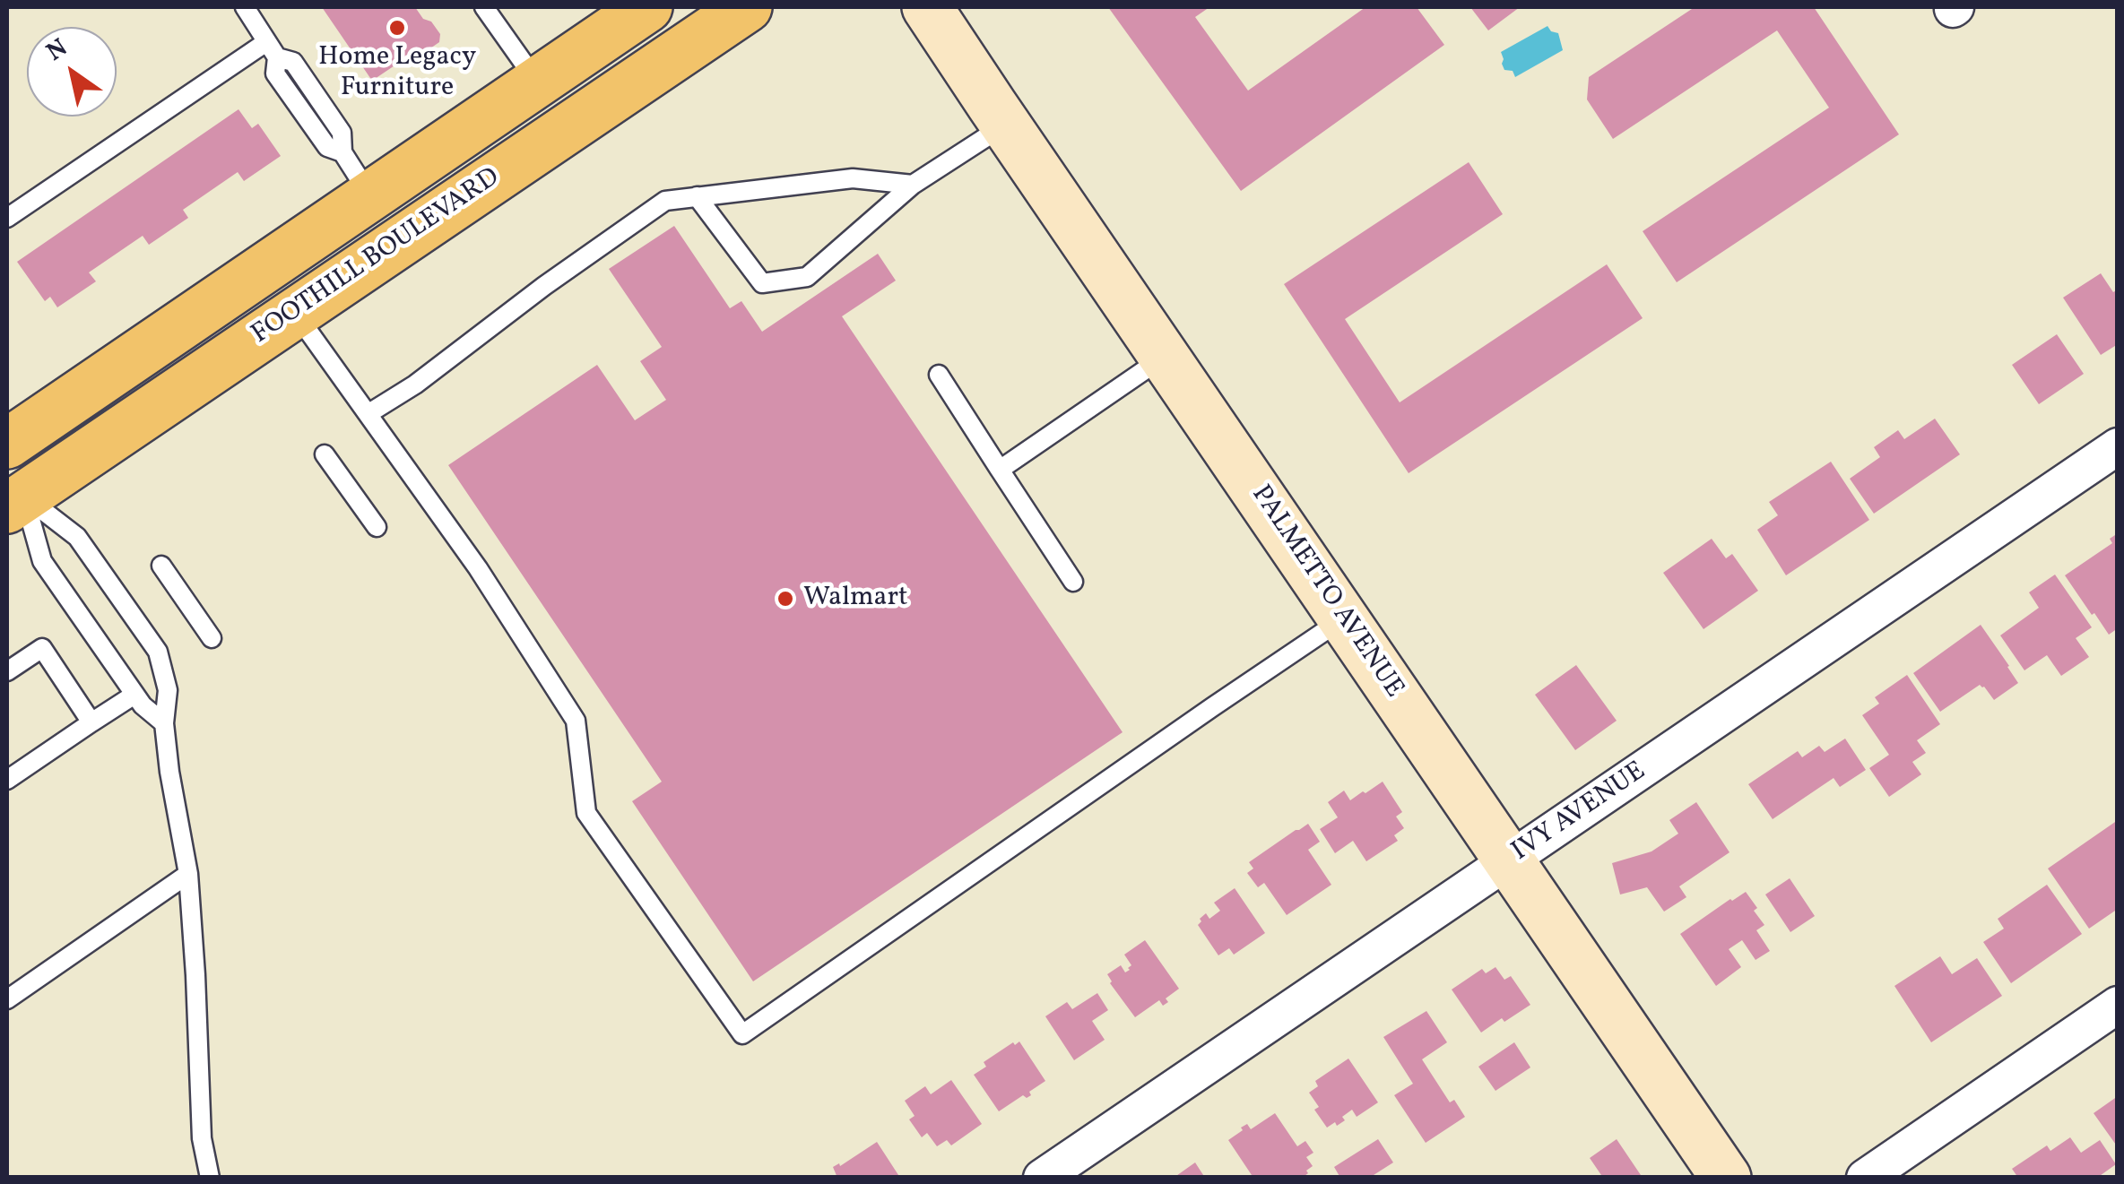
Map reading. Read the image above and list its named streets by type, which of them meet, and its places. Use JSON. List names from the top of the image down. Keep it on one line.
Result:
{"streets":{"main road":["FOOTHILL BOULEVARD"],"street":["PALMETTO AVENUE","IVY AVENUE"]},"crossings":[["PALMETTO AVENUE","IVY AVENUE"]],"places":["Home Legacy Furniture","Walmart"],"north":"top left"}
